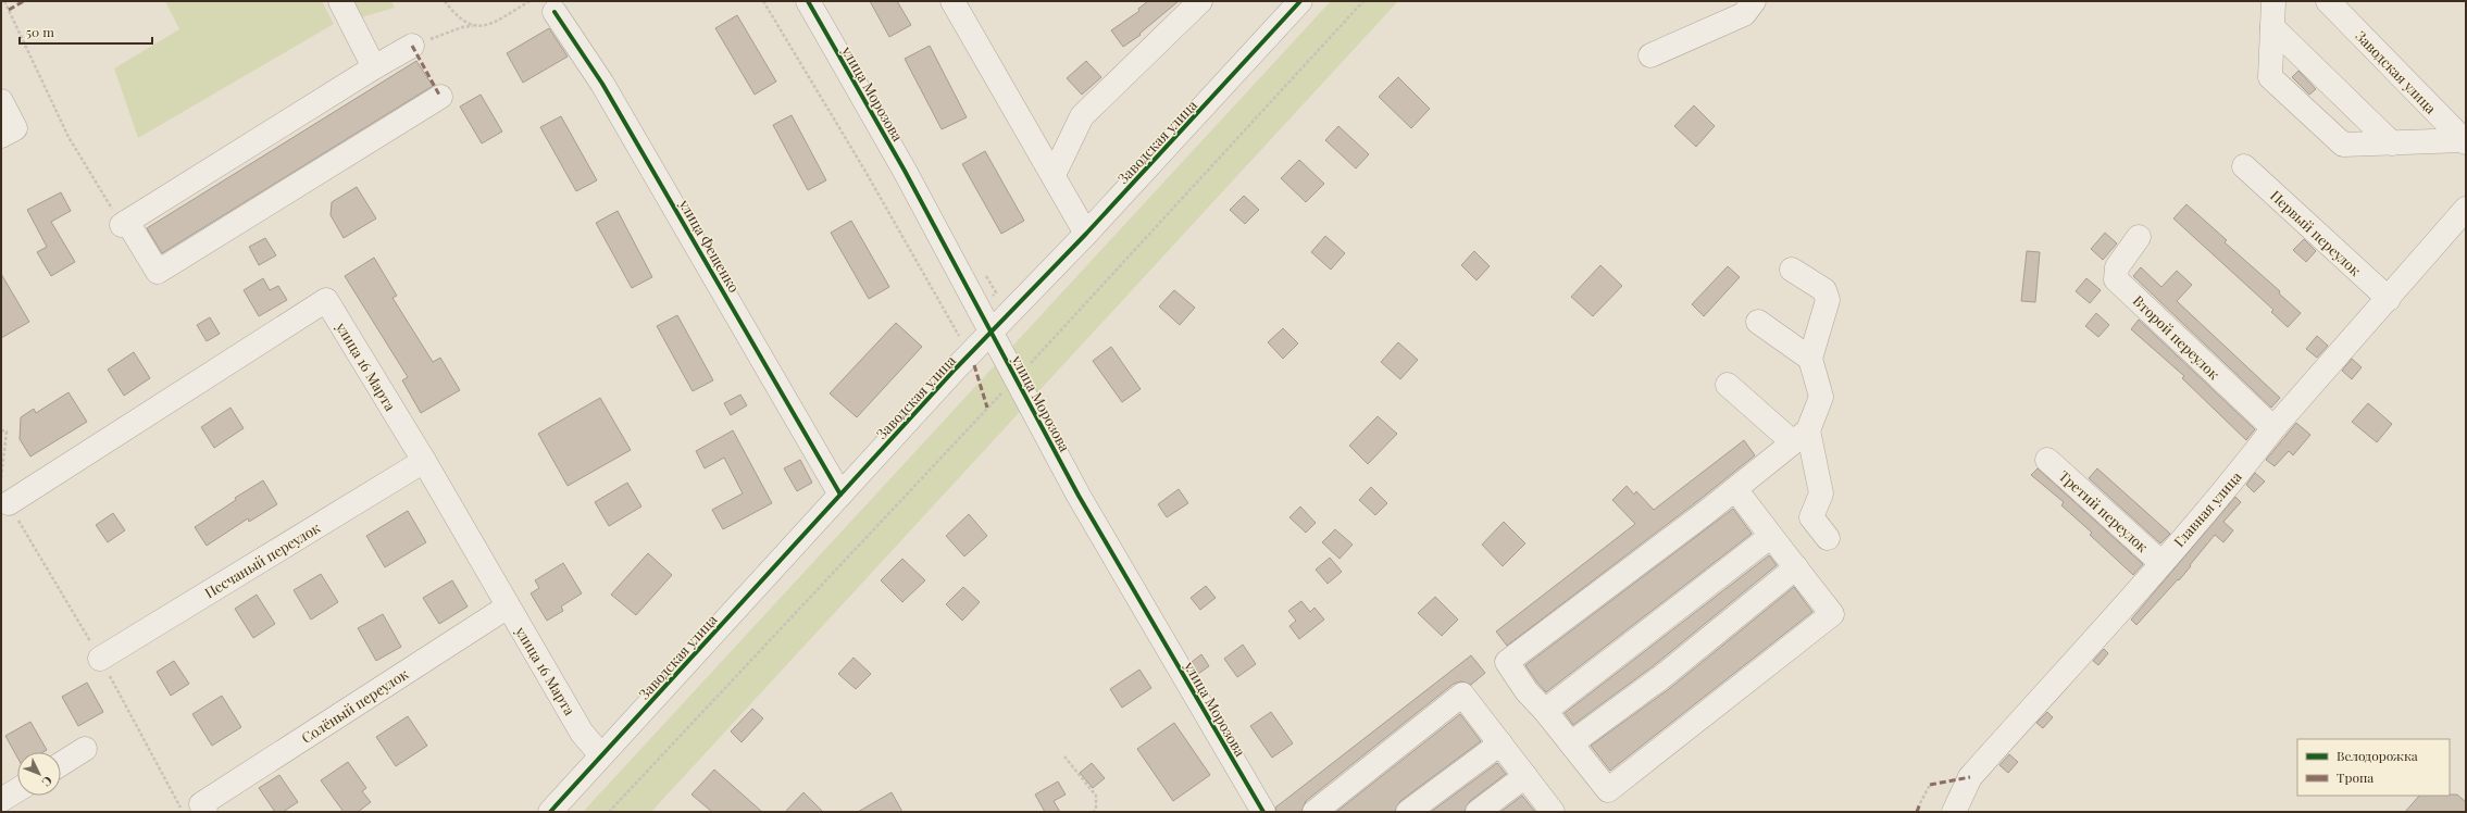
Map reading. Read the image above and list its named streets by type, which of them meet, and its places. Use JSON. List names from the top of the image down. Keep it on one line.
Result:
{"streets":{"street":["Заводская улица","улица Морозова","Первый переулок","улица Фещенко","Второй переулок","улица 16 Марта","Главная улица","Третий переулок","Песчаный переулок","Солёный переулок"]},"crossings":[["Заводская улица","улица Морозова"],["Заводская улица","улица Фещенко"],["Заводская улица","улица 16 Марта"],["Первый переулок","Главная улица"],["Второй переулок","Главная улица"],["улица 16 Марта","Песчаный переулок"],["улица 16 Марта","Солёный переулок"],["Главная улица","Третий переулок"]],"legend":["Велодорожка","Тропа"],"scale_bar":"50 m","north":"bottom right"}
